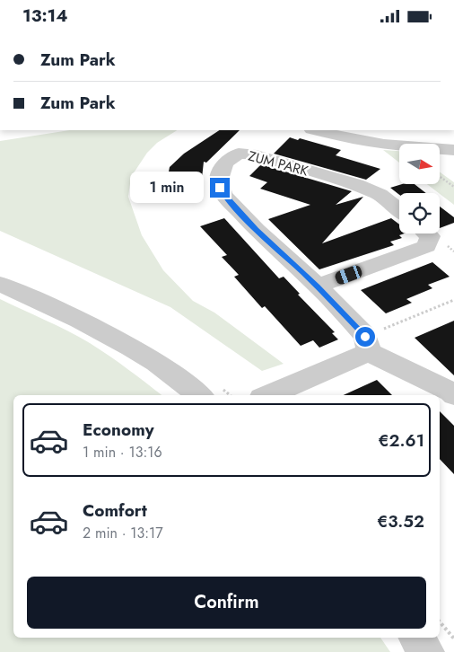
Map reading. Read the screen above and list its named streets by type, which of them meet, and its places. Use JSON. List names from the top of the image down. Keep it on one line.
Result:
{"streets":{"street":["ZUM PARK"]},"north":"right","page":{"status":"13:14","banner":["Zum Park","Zum Park"],"bubble":"1 min","list":[{"name":"Economy","note":"1 min · 13:16","value":"€2.61"},{"name":"Comfort","note":"2 min · 13:17","value":"€3.52"}],"buttons":"Confirm"}}
